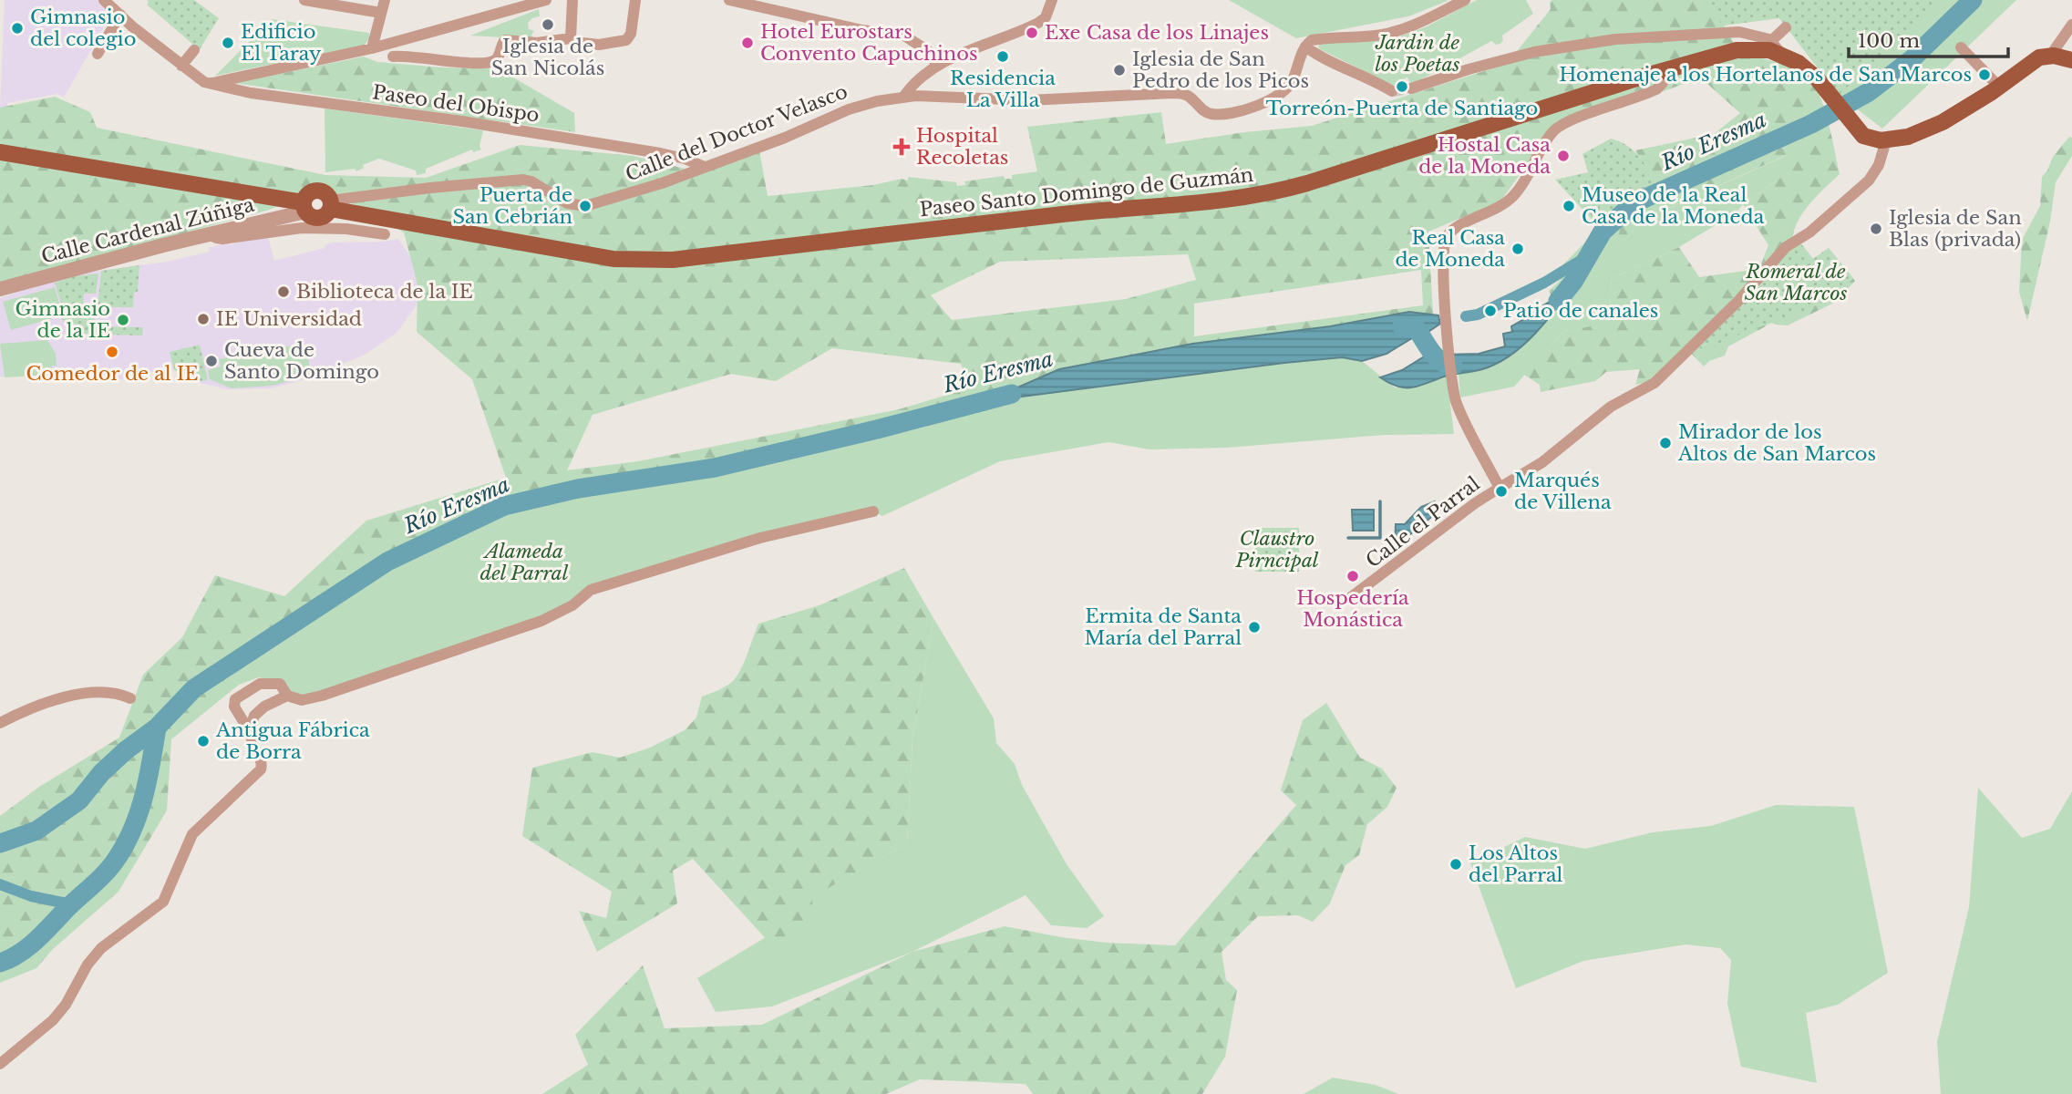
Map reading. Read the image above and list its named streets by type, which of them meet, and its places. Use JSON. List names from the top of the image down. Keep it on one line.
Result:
{"streets":{"main road":["Paseo Santo Domingo de Guzmán"],"street":["Paseo del Obispo","Calle del Doctor Velasco","Calle Cardenal Zúñiga","Calle el Parral"]},"crossings":[["Paseo del Obispo","Calle del Doctor Velasco"],["Calle del Doctor Velasco","Paseo Santo Domingo de Guzmán"],["Calle del Doctor Velasco","Calle Cardenal Zúñiga"],["Paseo Santo Domingo de Guzmán","Calle Cardenal Zúñiga"],["Paseo Santo Domingo de Guzmán","Calle el Parral"]],"water":["Río Eresma"],"parks":["Jardin de los Poetas","Romeral de San Marcos","Claustro Pirncipal","Alameda del Parral"],"places":{"other":["Iglesia de San Nicolás","Gimnasio del colegio","Exe Casa de los Linajes","Edificio El Taray","Hotel Eurostars Convento Capuchinos","Residencia La Villa","Iglesia de San Pedro de los Picos","Homenaje a los Hortelanos de San Marcos","Torreón-Puerta de Santiago","Hostal Casa de la Moneda","Puerta de San Cebrián","Museo de la Real Casa de la Moneda","Iglesia de San Blas (privada)","Real Casa de Moneda","Biblioteca de la IE","Patio de canales","IE Universidad","Gimnasio de la IE","Comedor de al IE","Cueva de Santo Domingo","Mirador de los Altos de San Marcos","Marqués de Villena","Hospedería Monástica","Ermita de Santa María del Parral","Antigua Fábrica de Borra","Los Altos del Parral"],"health":["Hospital Recoletas"]},"scale_bar":"100 m"}
